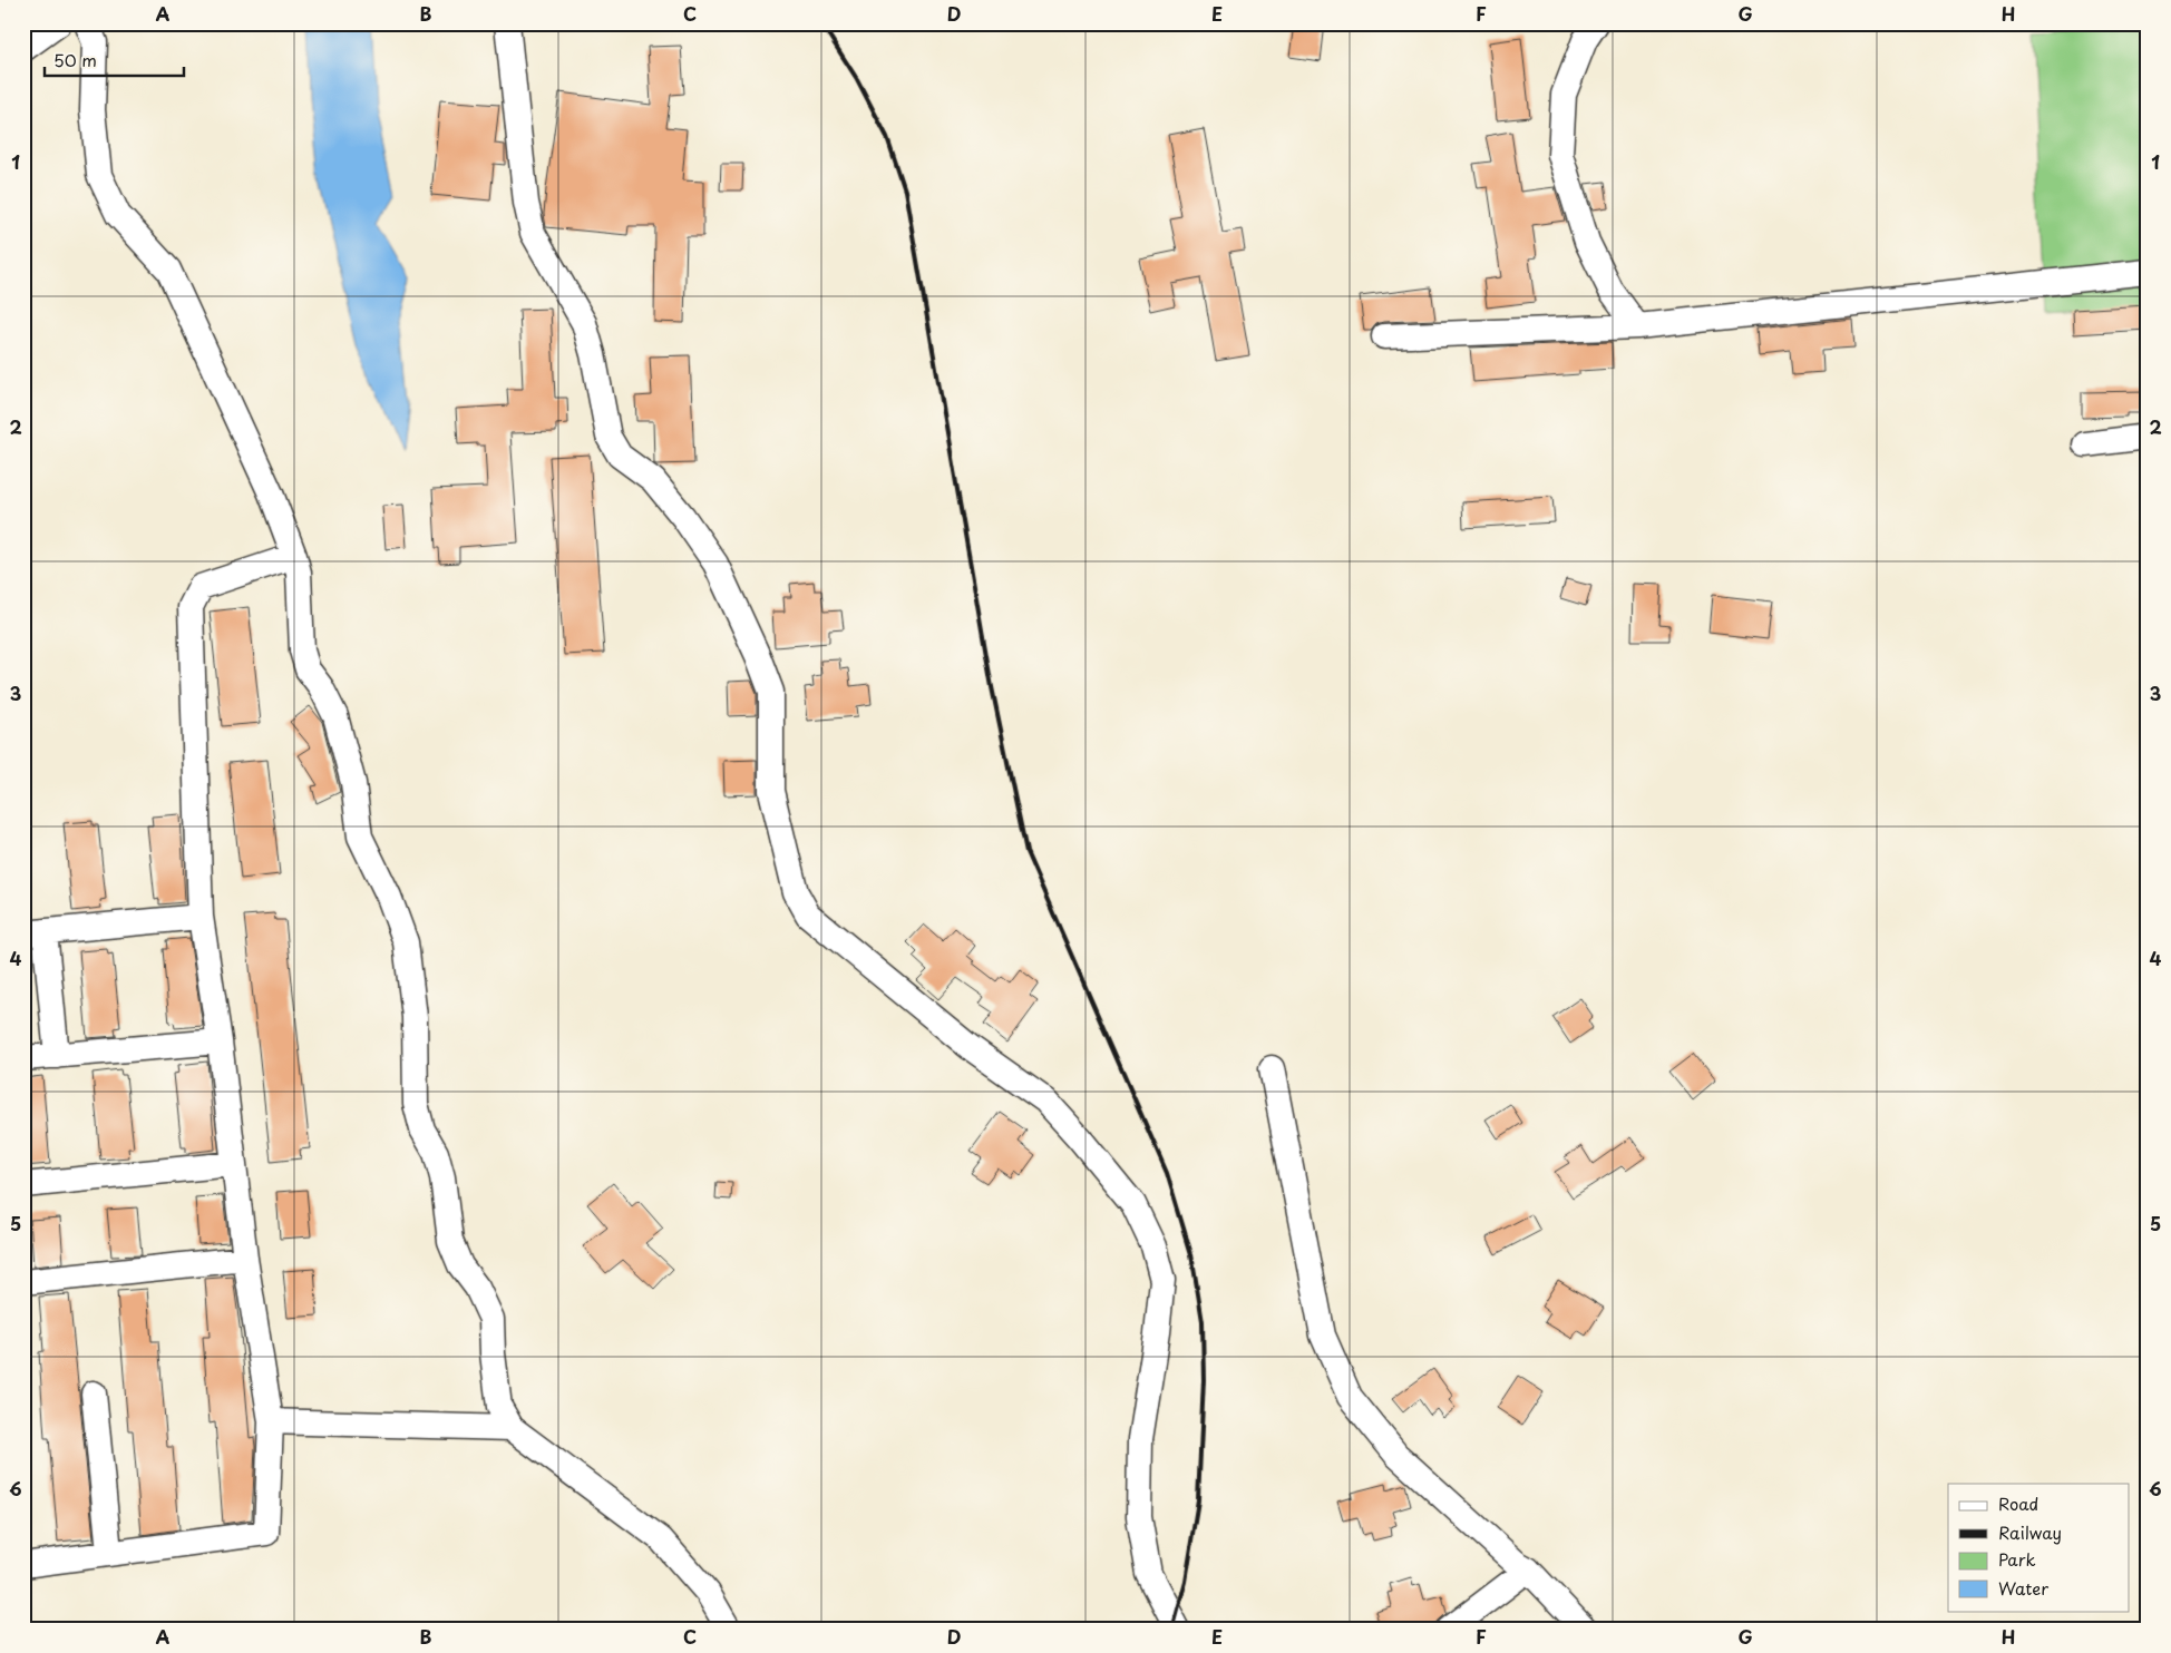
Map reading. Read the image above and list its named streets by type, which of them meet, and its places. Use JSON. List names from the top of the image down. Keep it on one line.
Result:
{"legend":["Road","Railway","Park","Water"],"scale_bar":"50 m","grid":{"columns":["A","B","C","D","E","F","G","H"],"rows":["1","2","3","4","5","6"]}}
